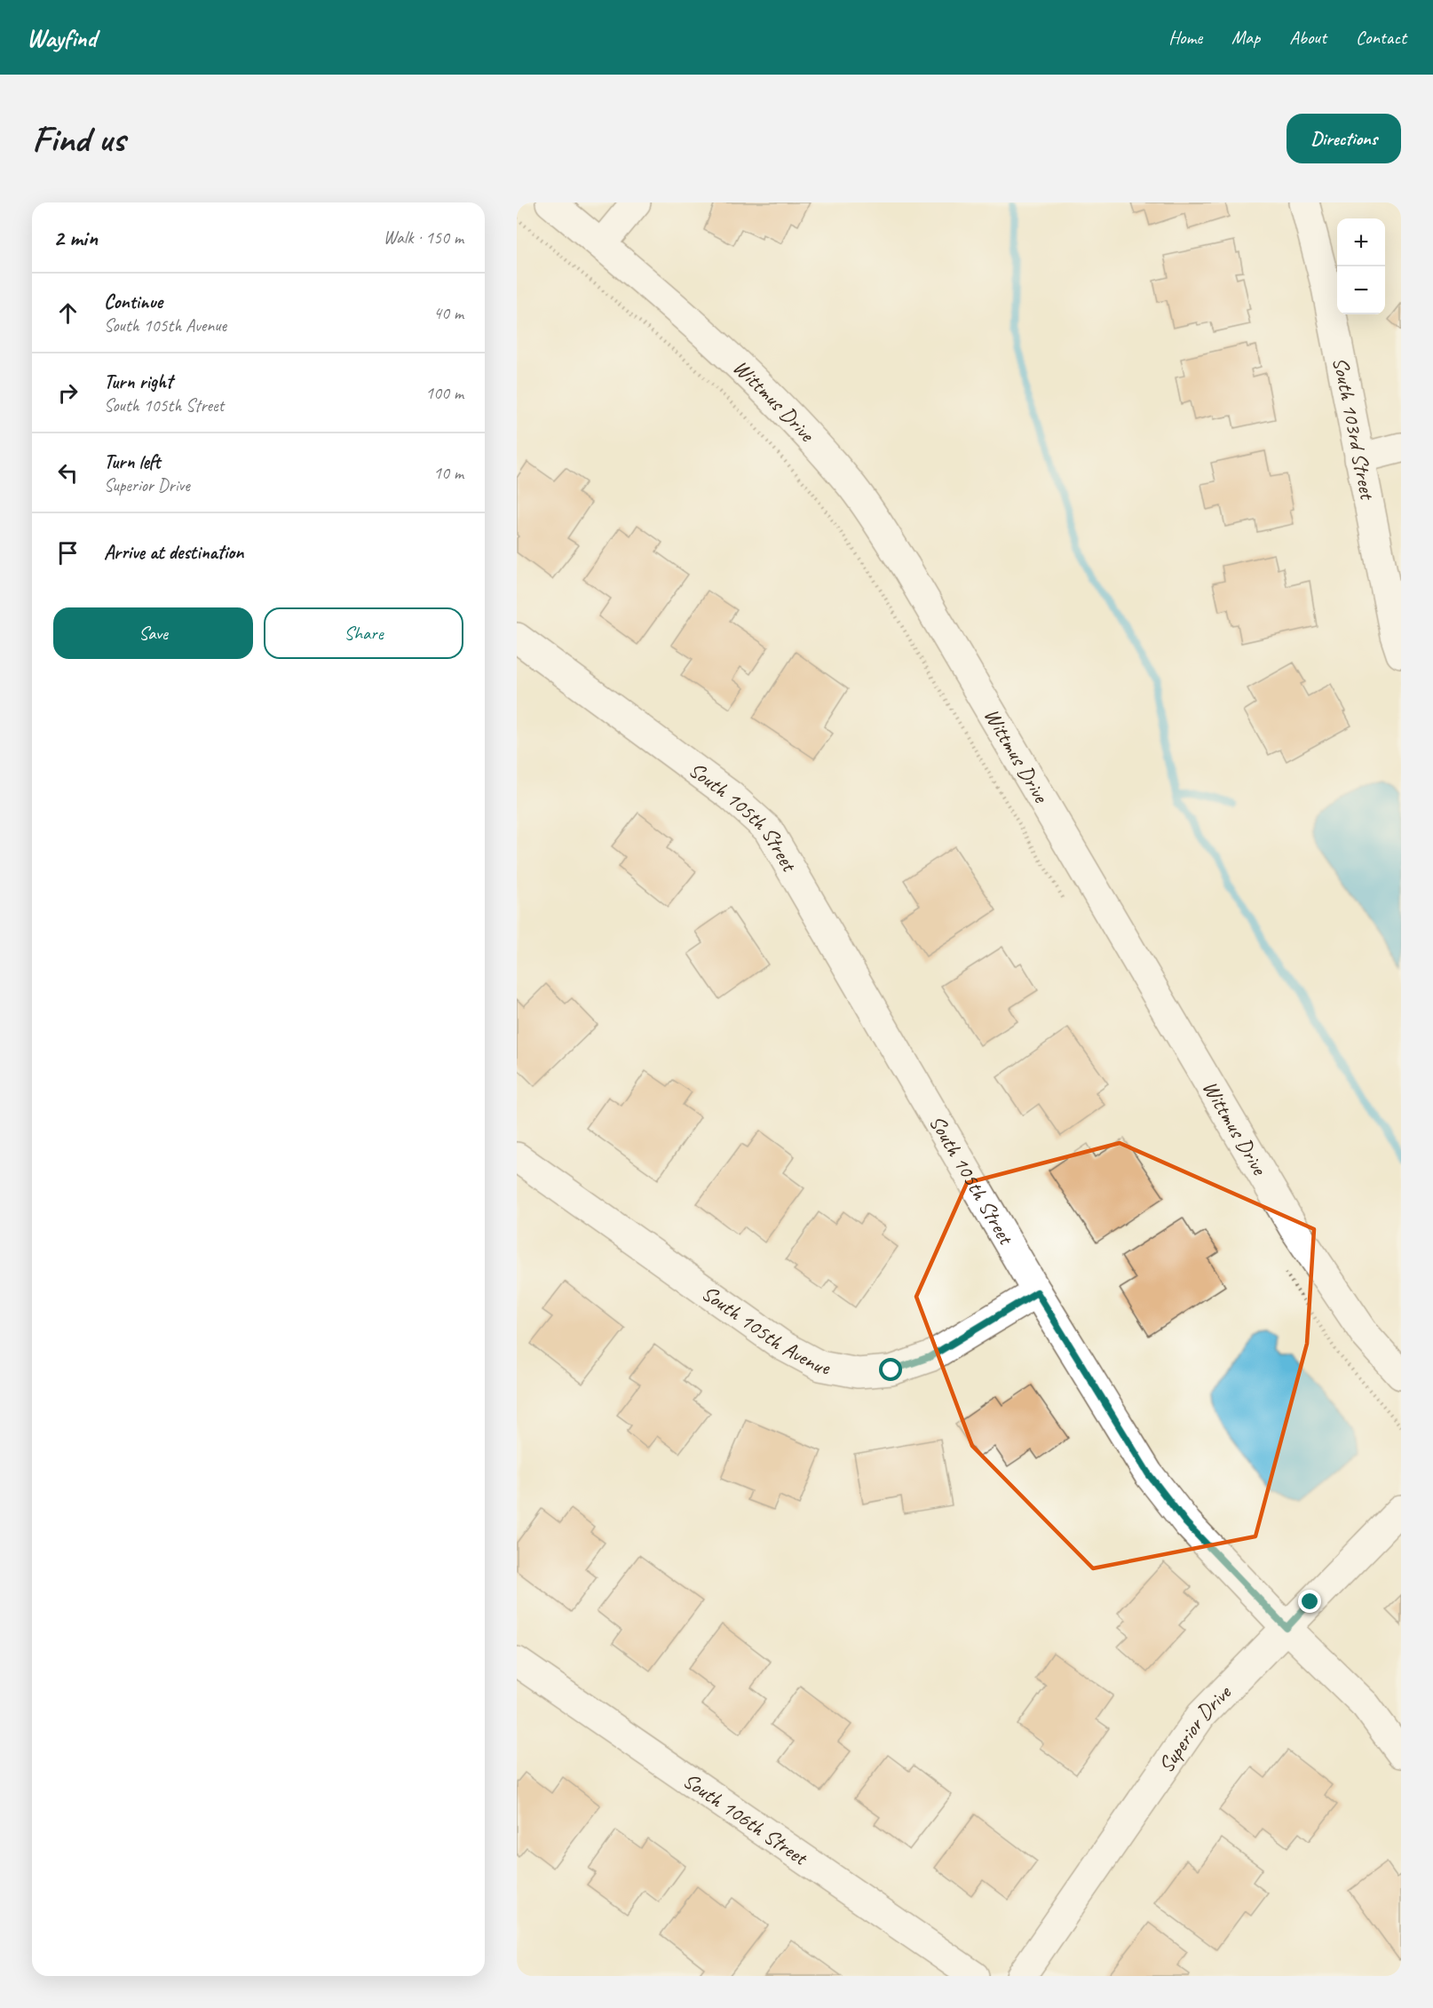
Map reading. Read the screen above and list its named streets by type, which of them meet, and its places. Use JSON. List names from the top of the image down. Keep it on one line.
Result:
{"streets":{"street":["Wittmus Drive","South 103rd Street","South 105th Street","South 105th Avenue","Superior Drive","South 106th Street"]},"crossings":[["South 105th Street","South 105th Avenue"],["South 105th Street","Superior Drive"]],"page":{"header":"Wayfind","nav":["Home","Map","About","Contact"],"buttons":["Directions",["Save","Share"]],"title":"Find us","heading":["2 min","Walk · 150 m"],"map_buttons":["+","−"],"list":[["Continue","South 105th Avenue","40 m"],["Turn right","South 105th Street","100 m"],["Turn left","Superior Drive","10 m"],"Arrive at destination"]}}
